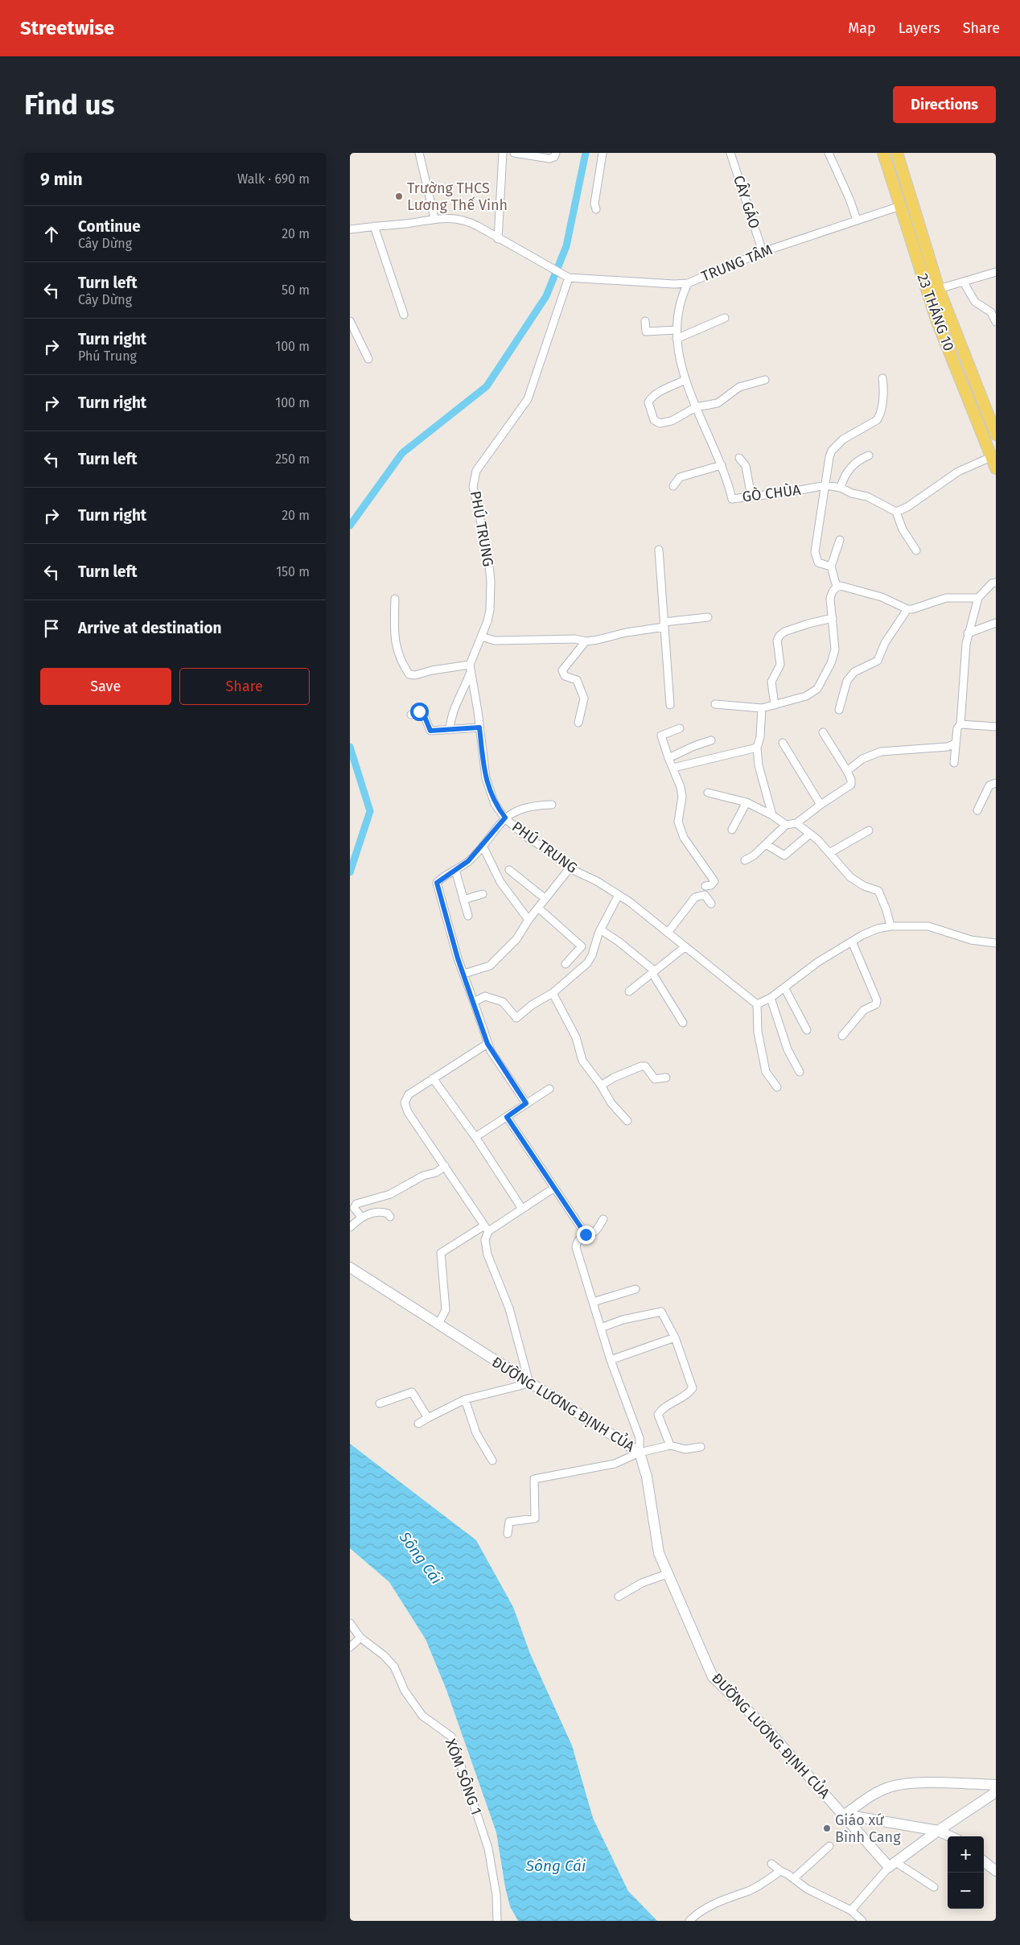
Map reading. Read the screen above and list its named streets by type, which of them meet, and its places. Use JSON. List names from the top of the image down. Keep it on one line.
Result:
{"streets":{"main road":["23 THÁNG 10"],"street":["CÂY GÁO","TRUNG TÂM","GÒ CHÙA","PHÚ TRUNG","ĐƯỜNG LƯƠNG ĐỊNH CỦA","XÓM SÔNG 1"]},"crossings":[["CÂY GÁO","TRUNG TÂM"],["TRUNG TÂM","23 THÁNG 10"],["TRUNG TÂM","GÒ CHÙA"],["TRUNG TÂM","PHÚ TRUNG"]],"water":["Sông Cái"],"places":["Trường THCS Lương Thế Vinh","Giáo xứ Bình Cang"],"page":{"header":"Streetwise","nav":["Map","Layers","Share"],"buttons":["Directions",["Save","Share"]],"title":"Find us","heading":["9 min","Walk · 690 m"],"list":[["Continue","Cây Dừng","20 m"],["Turn left","Cây Dừng","50 m"],["Turn right","Phú Trung","100 m"],["Turn right","100 m"],["Turn left","250 m"],["Turn right","20 m"],["Turn left","150 m"],"Arrive at destination"],"map_buttons":["+","−"]}}
